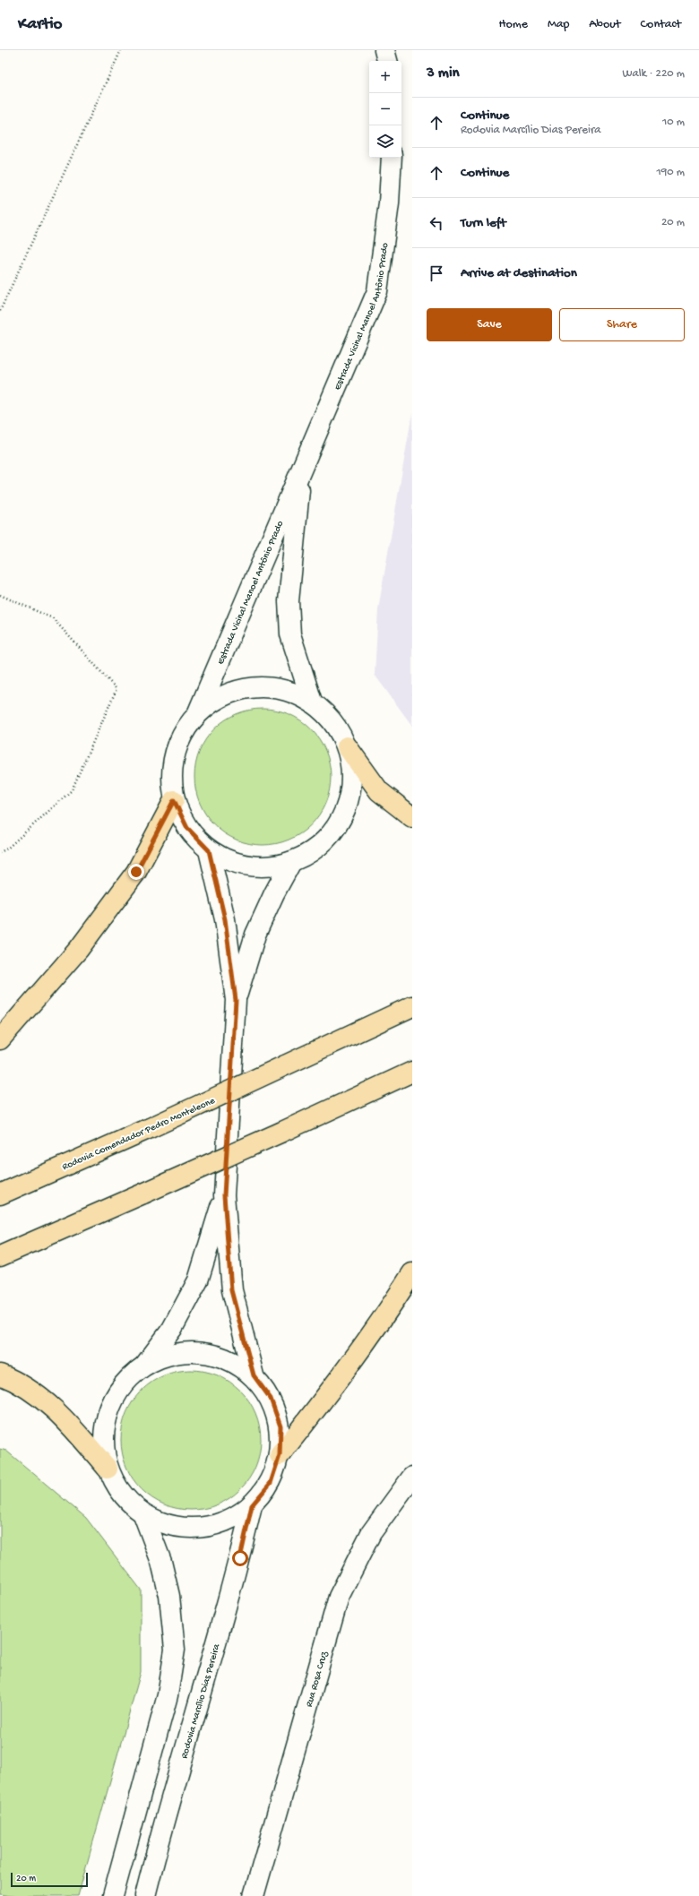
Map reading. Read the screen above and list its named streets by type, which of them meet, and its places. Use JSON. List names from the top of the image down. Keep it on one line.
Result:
{"streets":{"main road":["Estrada Vicinal Manoel Antônio Prado","Rodovia Comendador Pedro Monteleone","Rua Rosa Cruz","Rodovia Marcílio Dias Pereira"]},"scale_bar":"20 m","page":{"header":"Kartio","nav":["Home","Map","About","Contact"],"heading":["3 min","Walk · 220 m"],"map_buttons":["+","−"],"list":[["Continue","Rodovia Marcílio Dias Pereira","10 m"],["Continue","190 m"],["Turn left","20 m"],"Arrive at destination"],"buttons":["Save","Share"],"scale":"20 m"}}
